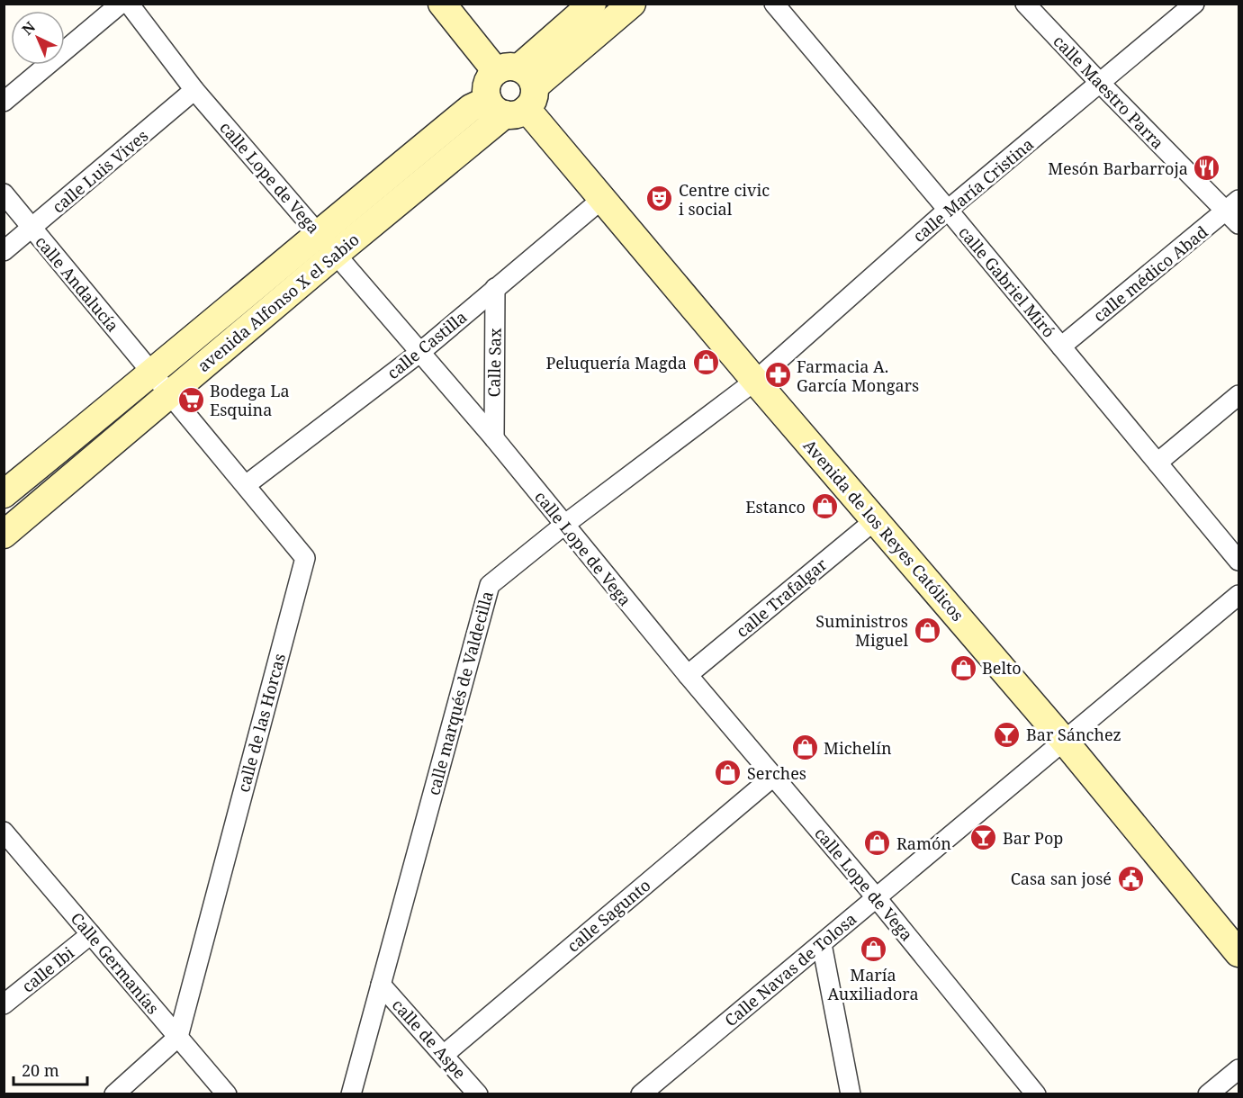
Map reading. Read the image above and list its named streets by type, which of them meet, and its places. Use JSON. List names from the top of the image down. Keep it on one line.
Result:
{"streets":{"street":["calle Maestro Parra","calle Luis Vives","calle Lope de Vega","calle María Cristina","calle médico Abad","calle Gabriel Miró","calle Andalucía","avenida Alfonso X el Sabio","calle Castilla","Calle Sax","Avenida de los Reyes Católicos","calle Trafalgar","calle marqués de Valdecilla","calle de las Horcas","calle Sagunto","Calle Germanías","calle Ibi","Calle Navas de Tolosa","calle de Aspe"]},"crossings":[["calle Maestro Parra","calle María Cristina"],["calle Maestro Parra","calle médico Abad"],["calle Luis Vives","calle Lope de Vega"],["calle Luis Vives","calle Andalucía"],["calle Lope de Vega","avenida Alfonso X el Sabio"],["calle Lope de Vega","calle Castilla"],["calle Lope de Vega","Calle Sax"],["calle Lope de Vega","calle Trafalgar"],["calle Lope de Vega","calle marqués de Valdecilla"],["calle Lope de Vega","calle Sagunto"],["calle Lope de Vega","Calle Navas de Tolosa"],["calle María Cristina","calle Gabriel Miró"],["calle María Cristina","Avenida de los Reyes Católicos"],["calle María Cristina","calle marqués de Valdecilla"],["calle médico Abad","calle Gabriel Miró"],["calle Andalucía","avenida Alfonso X el Sabio"],["calle Andalucía","calle de las Horcas"],["avenida Alfonso X el Sabio","Avenida de los Reyes Católicos"],["avenida Alfonso X el Sabio","calle de las Horcas"],["calle Castilla","Calle Sax"],["calle Castilla","Avenida de los Reyes Católicos"],["calle Castilla","calle de las Horcas"],["Avenida de los Reyes Católicos","calle Trafalgar"],["Avenida de los Reyes Católicos","calle marqués de Valdecilla"],["Avenida de los Reyes Católicos","Calle Navas de Tolosa"],["calle marqués de Valdecilla","calle de Aspe"],["calle de las Horcas","Calle Germanías"],["calle Sagunto","calle de Aspe"],["Calle Germanías","calle Ibi"]],"places":{"restaurant":["Mesón Barbarroja"],"theatre":["Centre civic i social"],"shop":["Peluquería Magda","Estanco","Suministros Miguel","Belto","Michelín","Serches","Ramón","María Auxiliadora"],"pharmacy":["Farmacia A. García Mongars"],"supermarket":["Bodega La Esquina"],"bar":["Bar Sánchez","Bar Pop"],"public building":["Casa san josé"]},"scale_bar":"20 m","north":"top left"}
